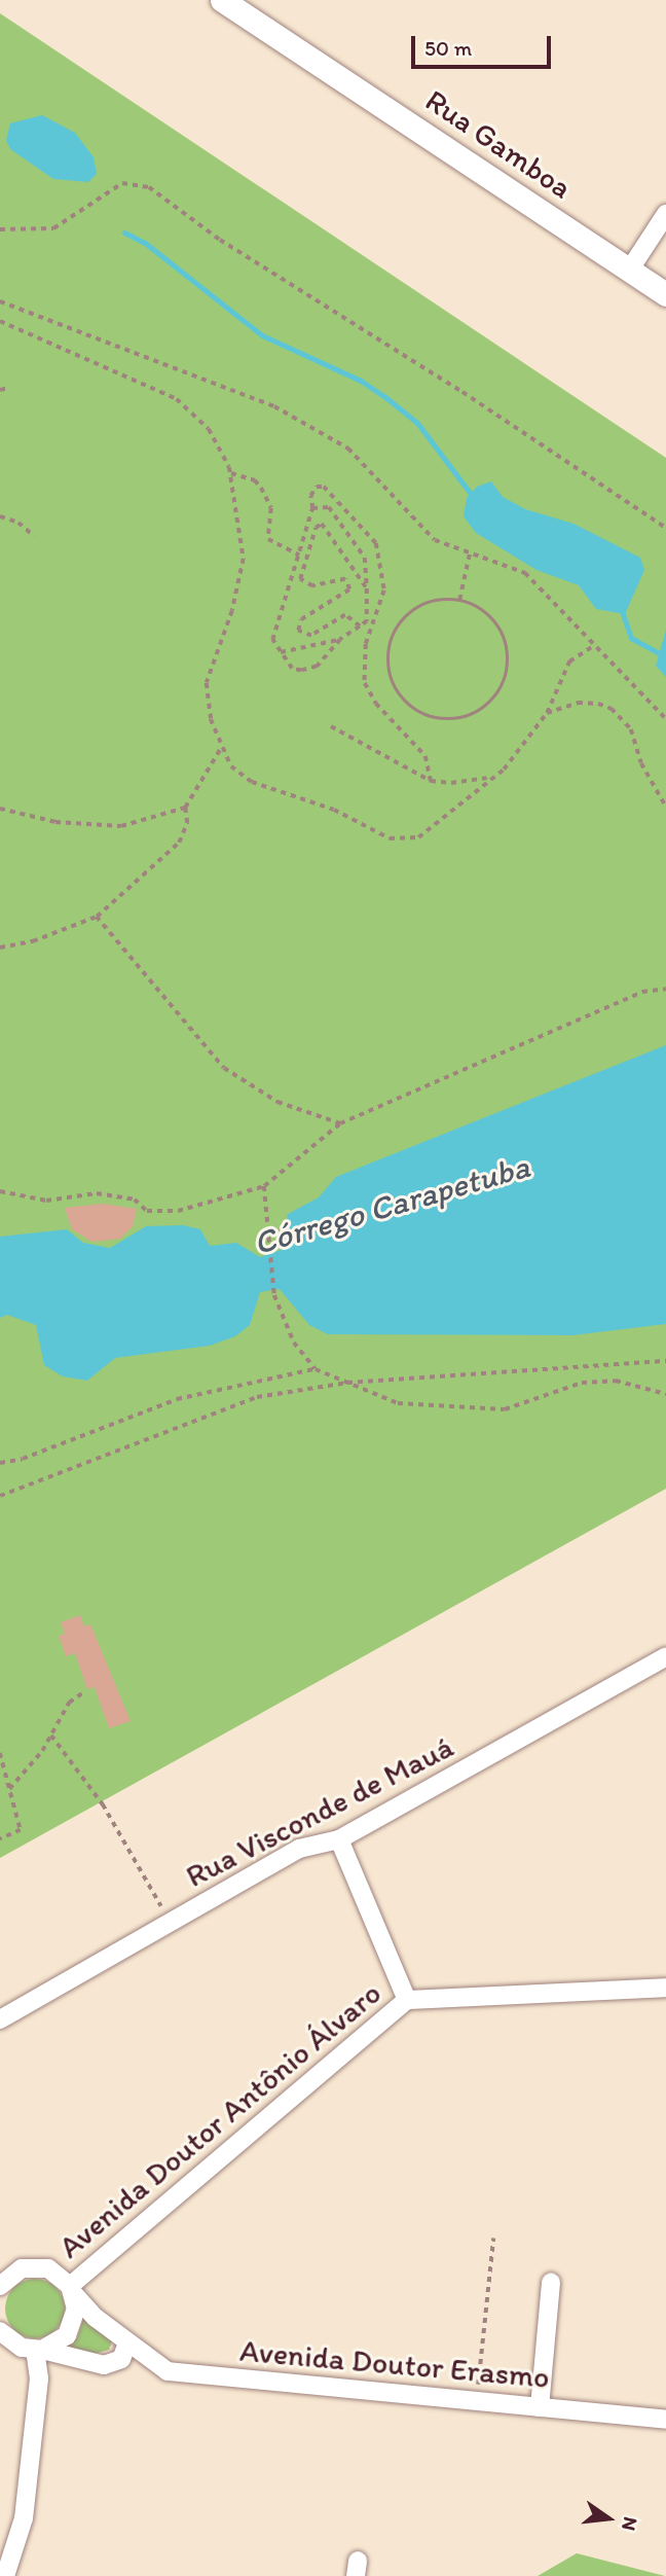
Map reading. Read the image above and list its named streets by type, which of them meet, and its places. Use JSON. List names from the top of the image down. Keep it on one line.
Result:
{"streets":{"main road":["Rua Gamboa"],"street":["Rua Visconde de Mauá","Avenida Doutor Antônio Álvaro","Avenida Doutor Erasmo"]},"crossings":[["Avenida Doutor Antônio Álvaro","Avenida Doutor Erasmo"]],"water":["Córrego Carapetuba"],"scale_bar":"50 m","north":"right"}
